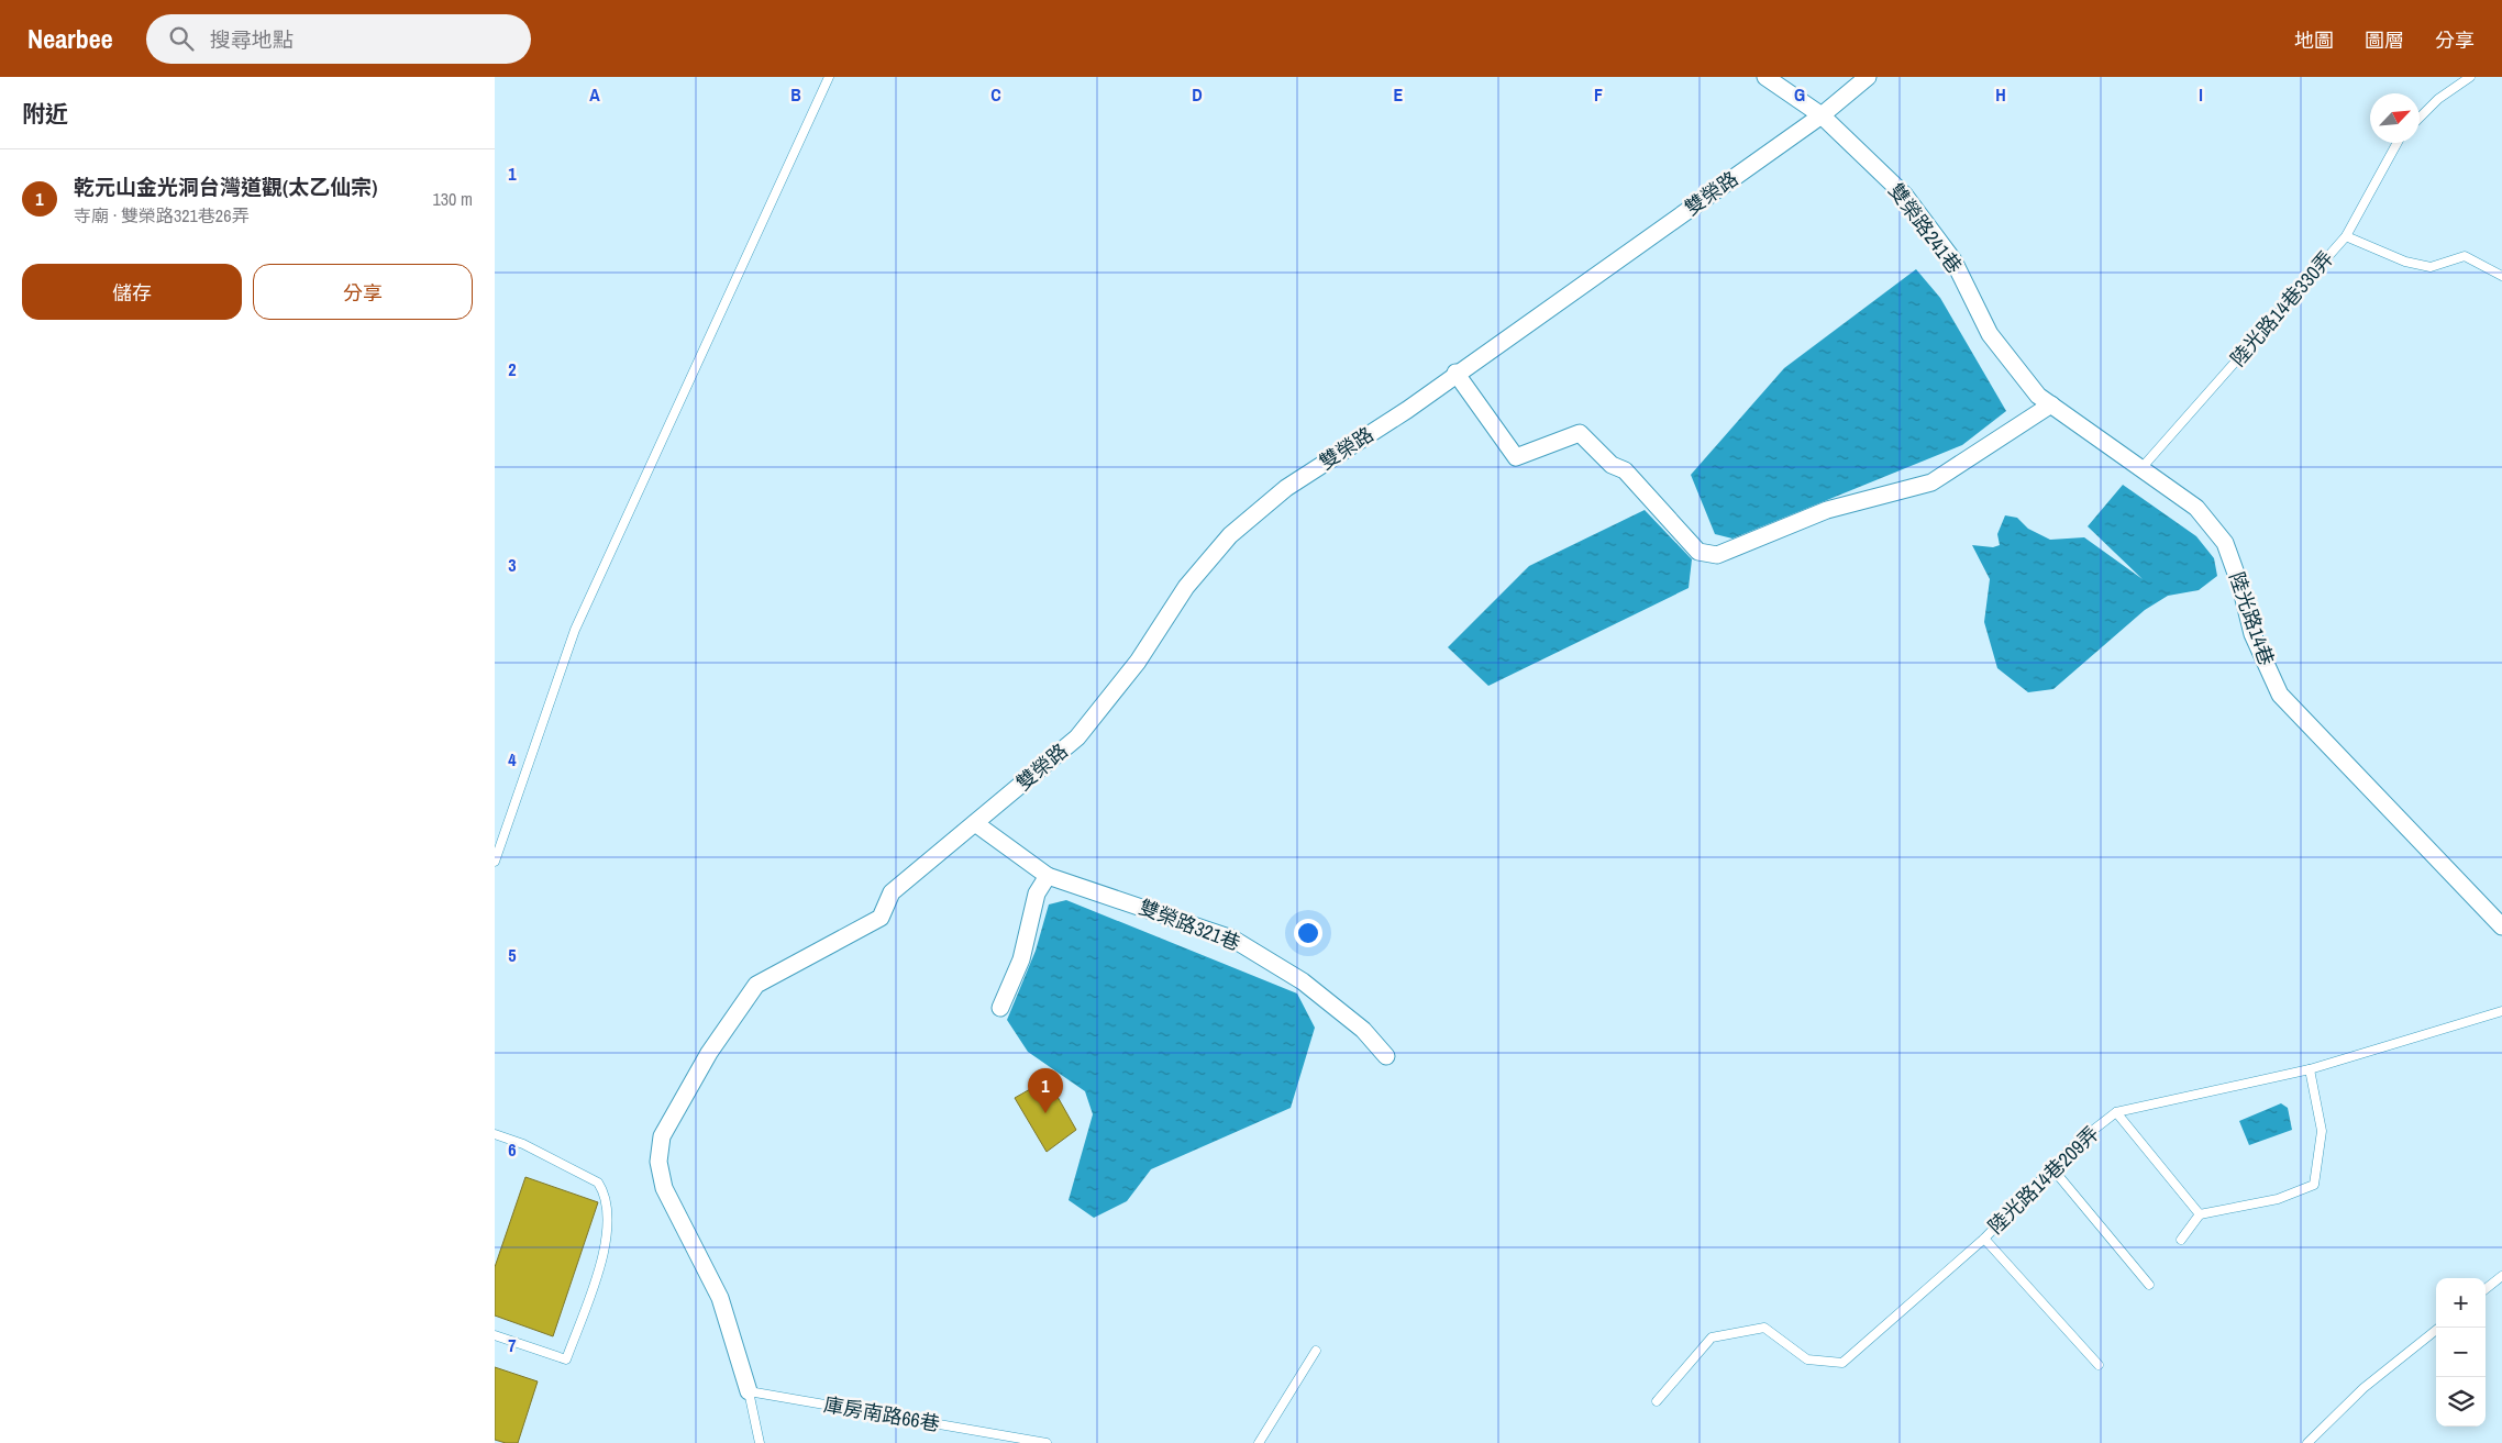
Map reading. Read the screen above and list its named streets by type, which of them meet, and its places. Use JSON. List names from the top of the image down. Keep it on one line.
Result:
{"streets":{"street":["雙榮路","雙榮路241巷","陸光路14巷","雙榮路321巷"],"lane":["陸光路14巷330弄","陸光路14巷209弄","庫房南路66巷"]},"crossings":[["雙榮路","雙榮路241巷"],["雙榮路","雙榮路321巷"],["雙榮路","庫房南路66巷"],["雙榮路241巷","陸光路14巷"],["陸光路14巷330弄","陸光路14巷"]],"north":"top right","page":{"header":"Nearbee","search":"搜尋地點","nav":["地圖","圖層","分享"],"heading":"附近","list":[{"mark":"1","name":"乾元山金光洞台灣道觀(太乙仙宗)","note":"寺廟 · 雙榮路321巷26弄","value":"130 m"}],"buttons":["儲存","分享"],"pins":"1","map_buttons":["+","−"]},"grid":{"columns":["A","B","C","D","E","F","G","H","I"],"rows":["1","2","3","4","5","6","7"]}}
